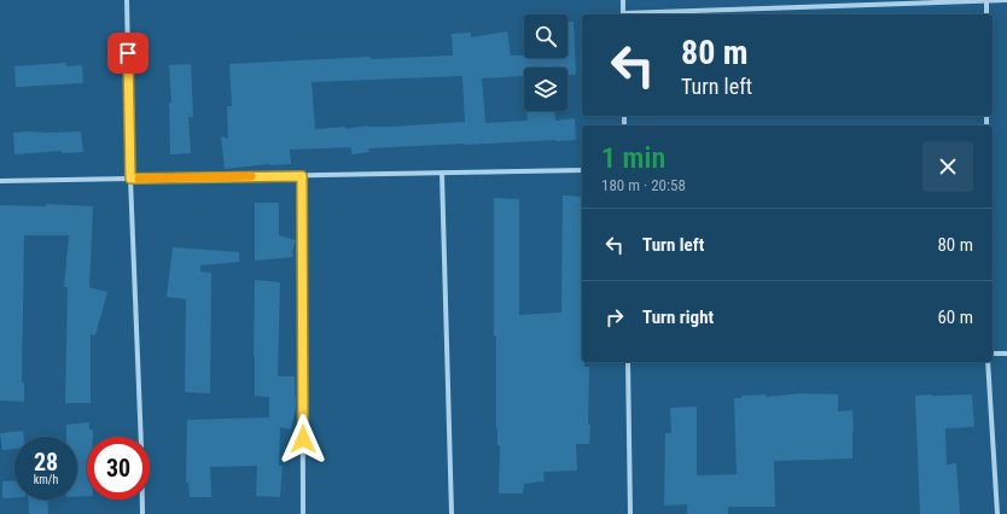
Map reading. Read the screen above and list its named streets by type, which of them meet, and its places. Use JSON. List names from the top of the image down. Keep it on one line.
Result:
{"page":{"turn":["80 m","Turn left"],"heading":["1 min","180 m · 20:58"],"list":[{"name":"Turn left","value":"80 m"},{"name":"Turn right","value":"60 m"}],"speed":"28 km/h","limit":"30"}}
